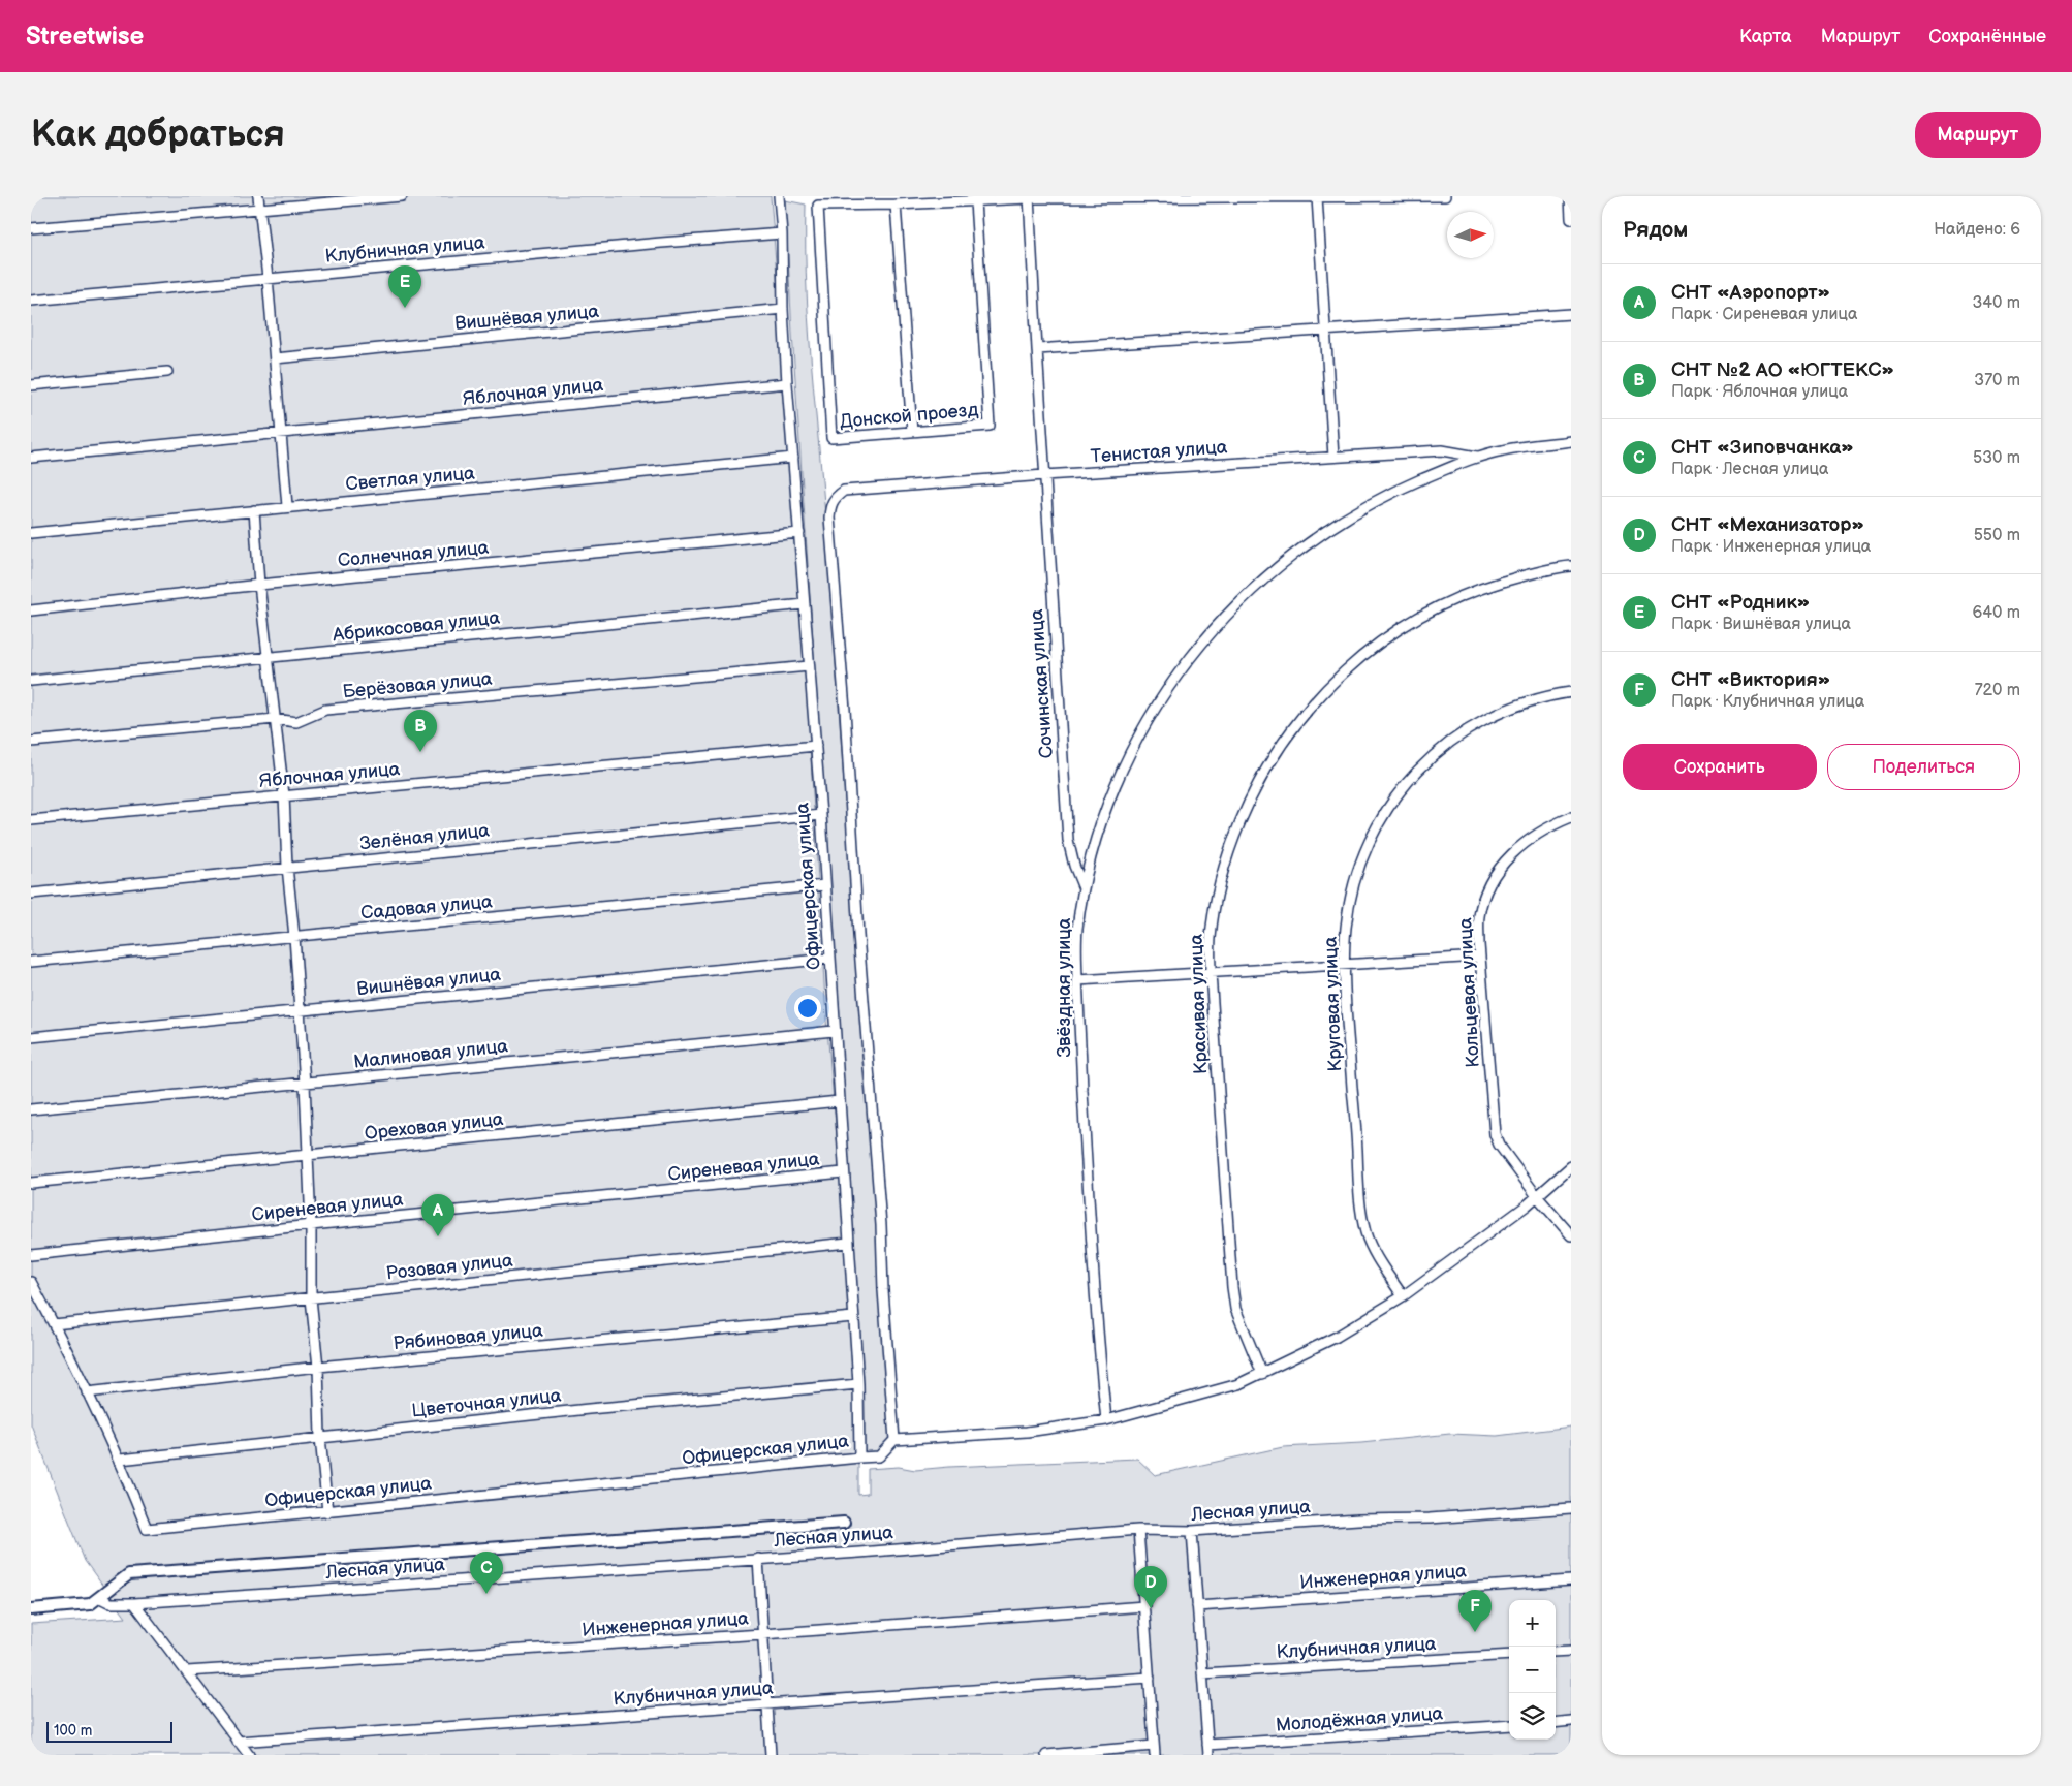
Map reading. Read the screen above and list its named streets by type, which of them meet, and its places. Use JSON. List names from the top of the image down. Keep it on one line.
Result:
{"streets":{"street":["Клубничная улица","Вишнёвая улица","Яблочная улица","Донской проезд","Тенистая улица","Светлая улица","Солнечная улица","Абрикосовая улица","Сочинская улица","Берёзовая улица","Зелёная улица","Офицерская улица","Садовая улица","Звёздная улица","Кольцевая улица","Красивая улица","Круговая улица","Малиновая улица","Ореховая улица","Сиреневая улица","Розовая улица","Рябиновая улица","Цветочная улица","Лесная улица","Инженерная улица","Молодёжная улица"]},"crossings":[["Клубничная улица","Офицерская улица"],["Вишнёвая улица","Офицерская улица"],["Яблочная улица","Офицерская улица"],["Тенистая улица","Сочинская улица"],["Тенистая улица","Звёздная улица"],["Светлая улица","Офицерская улица"],["Солнечная улица","Офицерская улица"],["Абрикосовая улица","Офицерская улица"],["Сочинская улица","Звёздная улица"],["Берёзовая улица","Офицерская улица"],["Зелёная улица","Офицерская улица"],["Офицерская улица","Садовая улица"],["Офицерская улица","Малиновая улица"],["Офицерская улица","Ореховая улица"],["Офицерская улица","Сиреневая улица"],["Офицерская улица","Розовая улица"],["Офицерская улица","Рябиновая улица"],["Офицерская улица","Цветочная улица"]],"scale_bar":"100 m","north":"right","page":{"header":"Streetwise","nav":["Карта","Маршрут","Сохранённые"],"buttons":["Маршрут",["Сохранить","Поделиться"]],"title":"Как добраться","heading":["Рядом","Найдено: 6"],"list":[{"mark":"A","name":"СНТ «Аэропорт»","note":"Парк · Сиреневая улица","value":"340 m"},{"mark":"B","name":"СНТ №2 АО «ЮГТЕКС»","note":"Парк · Яблочная улица","value":"370 m"},{"mark":"C","name":"СНТ «Зиповчанка»","note":"Парк · Лесная улица","value":"530 m"},{"mark":"D","name":"СНТ «Механизатор»","note":"Парк · Инженерная улица","value":"550 m"},{"mark":"E","name":"СНТ «Родник»","note":"Парк · Вишнёвая улица","value":"640 m"},{"mark":"F","name":"СНТ «Виктория»","note":"Парк · Клубничная улица","value":"720 m"}],"pins":["E","B","A","C","D","F"],"map_buttons":["+","−"],"scale":"100 m"}}
